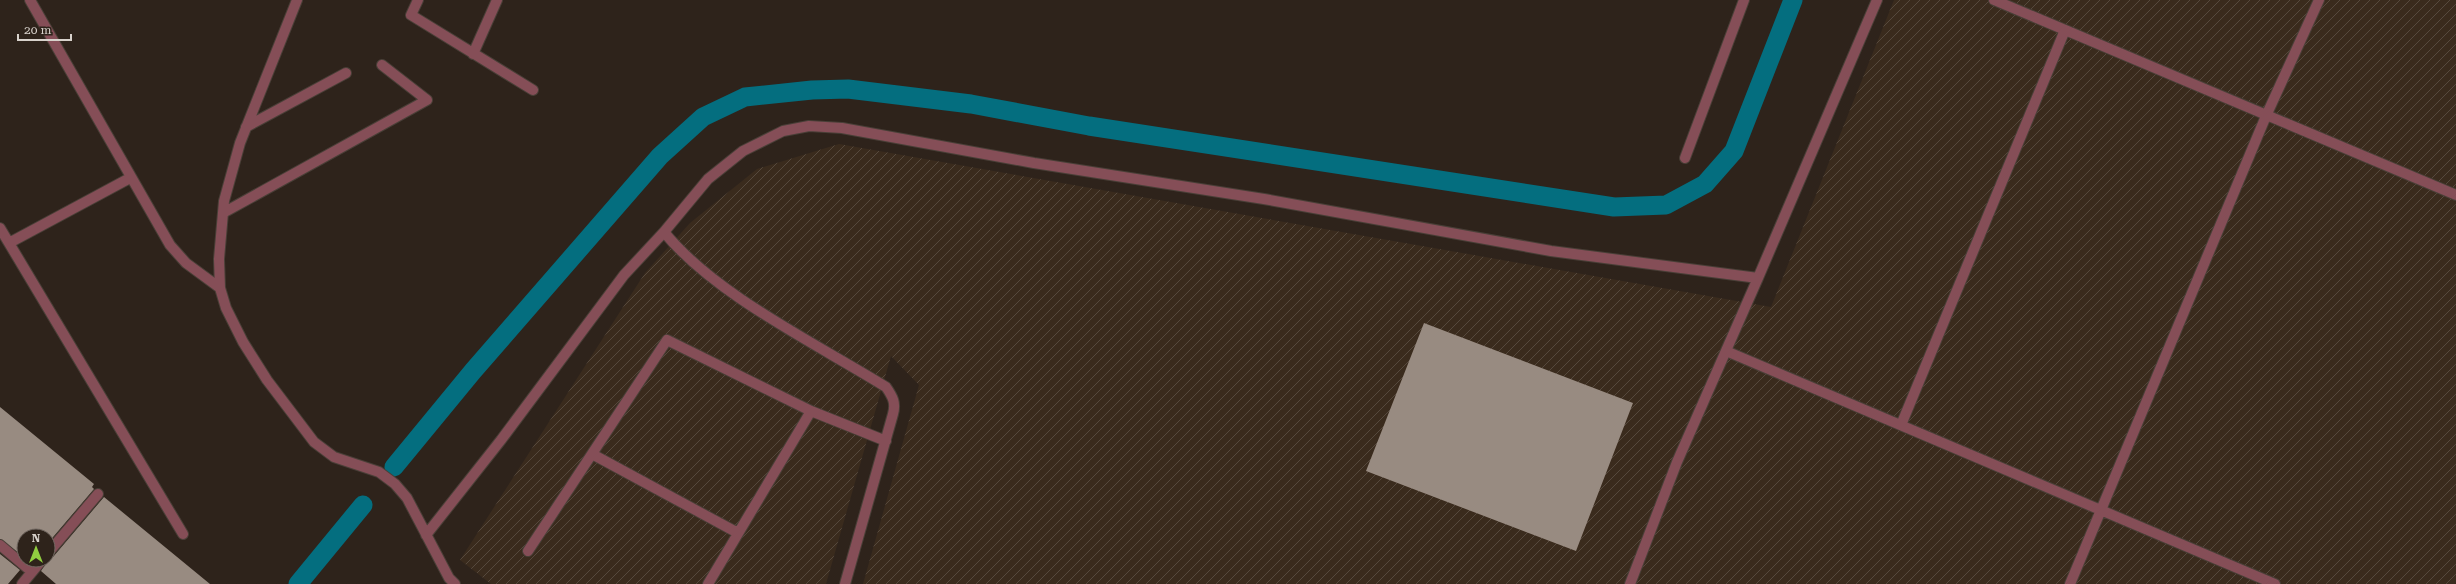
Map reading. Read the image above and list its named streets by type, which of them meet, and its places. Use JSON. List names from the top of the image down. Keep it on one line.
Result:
{"scale_bar":"20 m","north":"top"}
